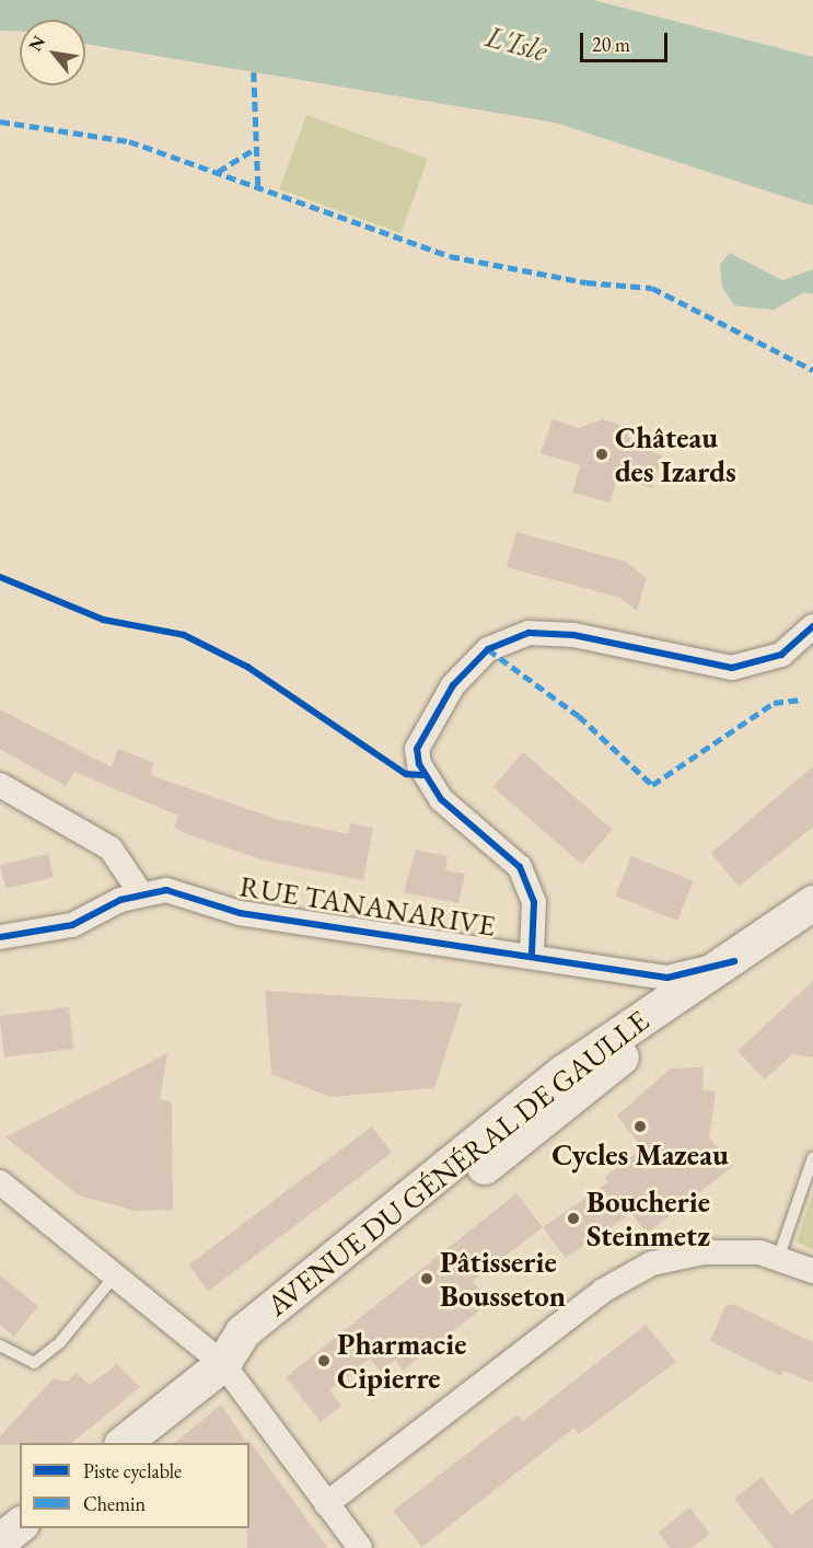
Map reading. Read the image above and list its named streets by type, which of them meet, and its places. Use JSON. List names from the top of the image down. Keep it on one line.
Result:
{"streets":{"street":["RUE TANANARIVE"]},"water":["L'Isle"],"places":["Château des Izards","Cycles Mazeau","Boucherie Steinmetz","Pâtisserie Bousseton","Pharmacie Cipierre"],"legend":["Piste cyclable","Chemin"],"scale_bar":"20 m","north":"top left"}
